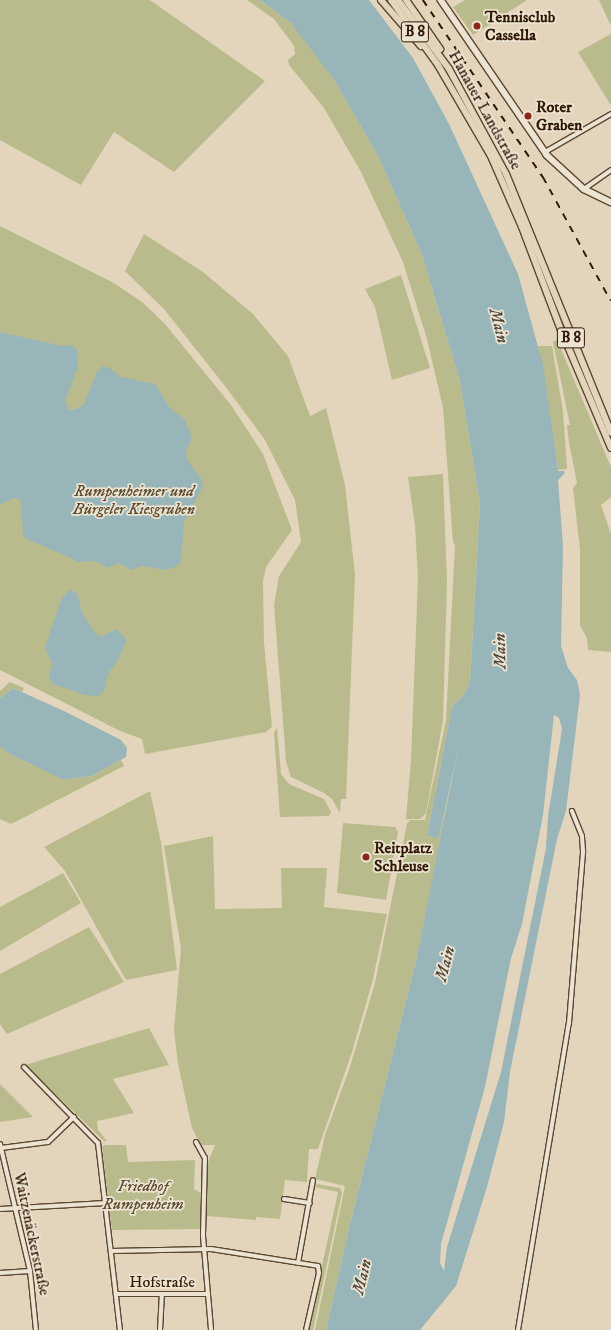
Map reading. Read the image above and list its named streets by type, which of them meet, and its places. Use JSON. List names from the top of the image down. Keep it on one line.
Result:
{"streets":{"main road":["B 8","Hanauer Landstraße"],"street":["Waitzenäckerstraße","Hofstraße"]},"water":["Main"],"parks":["Rumpenheimer und Bürgeler Kiesgruben","Friedhof Rumpenheim"],"places":["Tennisclub Cassella","Roter Graben","Reitplatz Schleuse"]}
